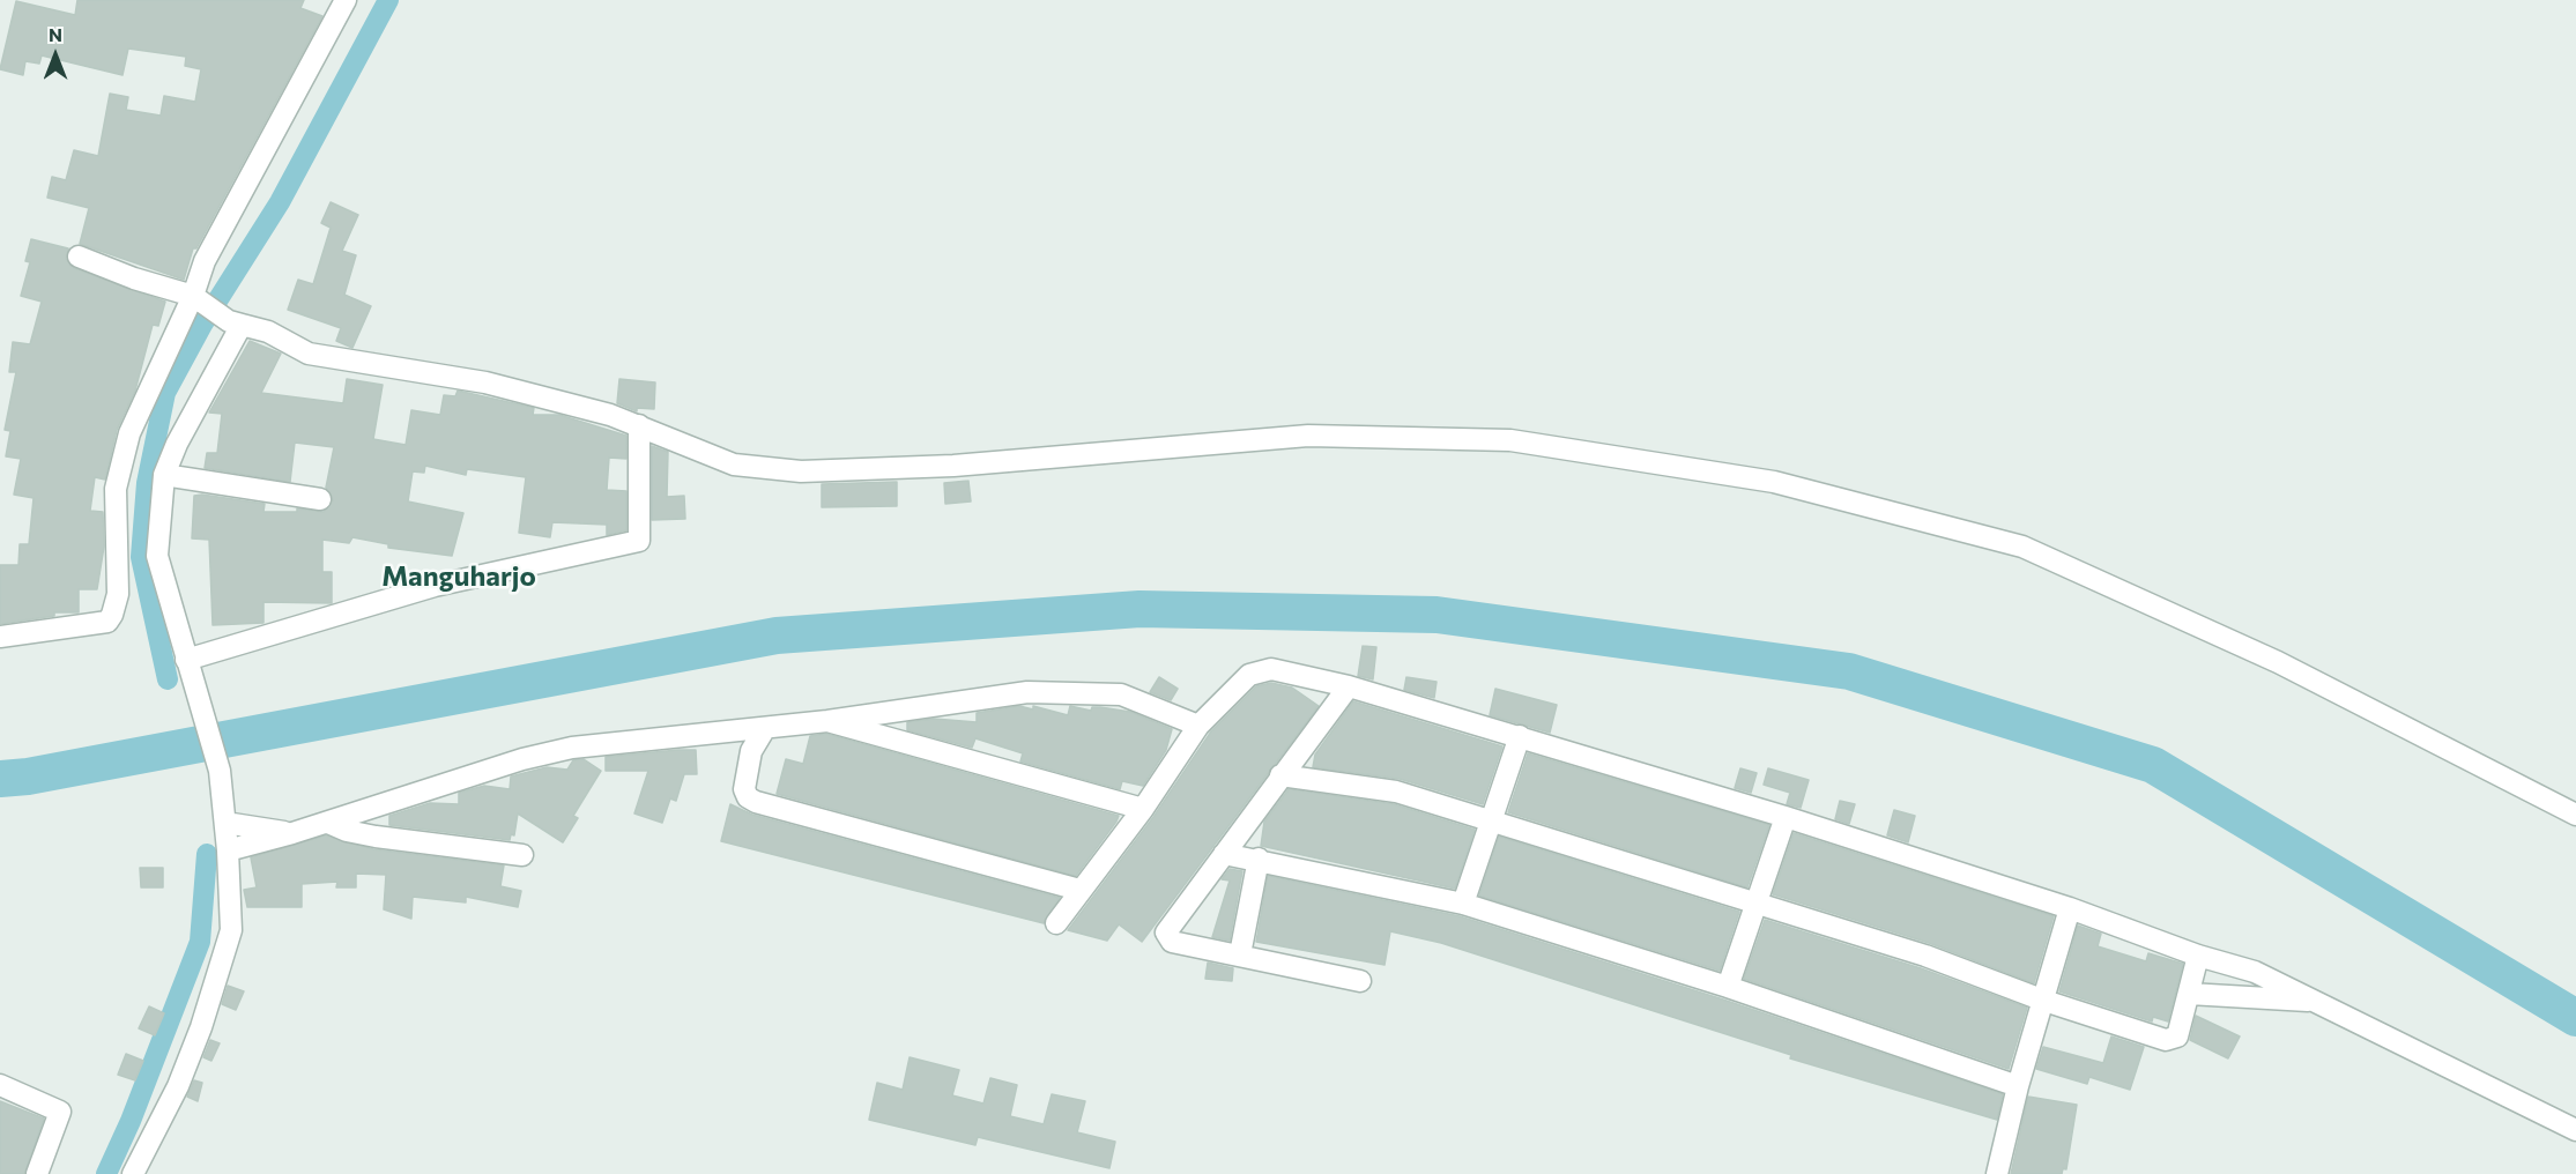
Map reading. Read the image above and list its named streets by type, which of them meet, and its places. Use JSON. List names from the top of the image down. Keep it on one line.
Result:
{"districts":["Manguharjo"],"north":"top"}
